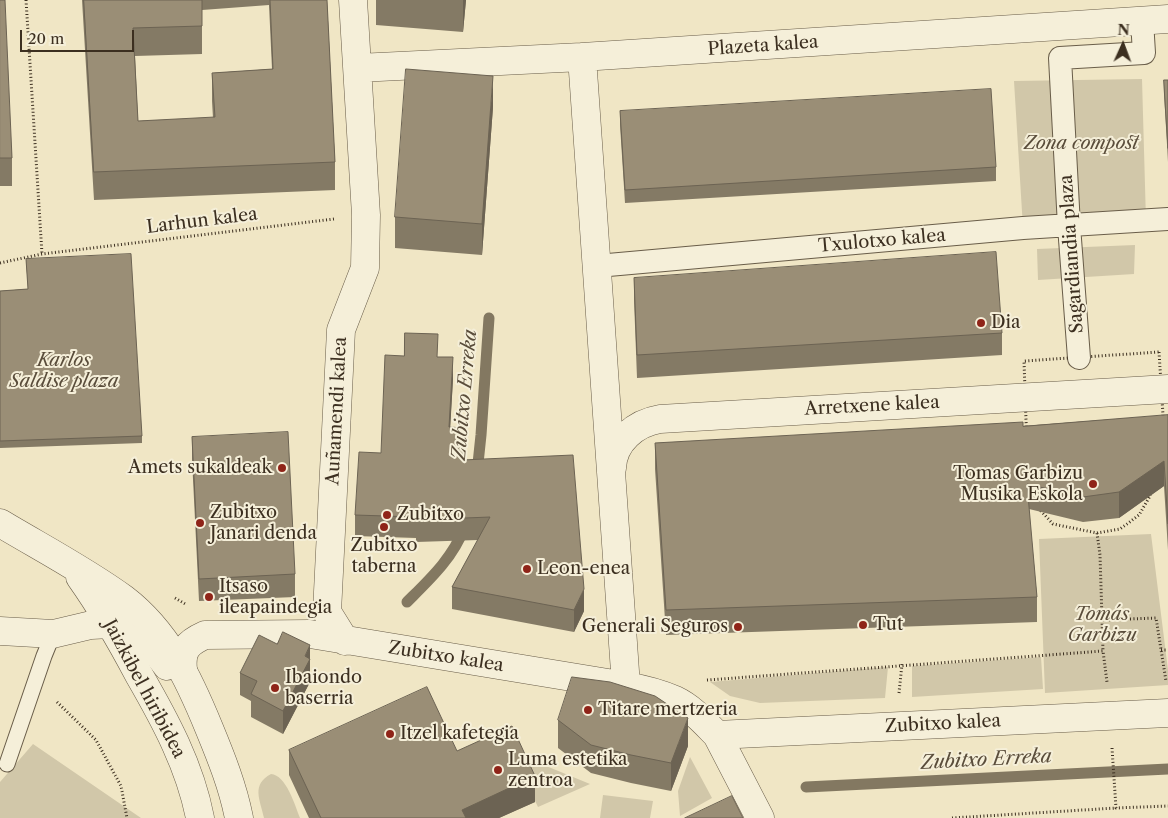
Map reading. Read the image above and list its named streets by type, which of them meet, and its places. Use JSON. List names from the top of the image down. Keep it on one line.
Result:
{"streets":{"street":["Plazeta kalea","Txulotxo kalea","Sagardiandia plaza","Arretxene kalea","Auñamendi kalea","Zubitxo kalea","Jaizkibel hiribidea"],"path":["Larhun kalea"]},"crossings":[["Plazeta kalea","Sagardiandia plaza"],["Plazeta kalea","Arretxene kalea"],["Plazeta kalea","Auñamendi kalea"],["Larhun kalea","Auñamendi kalea"],["Txulotxo kalea","Sagardiandia plaza"],["Txulotxo kalea","Arretxene kalea"],["Arretxene kalea","Zubitxo kalea"],["Auñamendi kalea","Zubitxo kalea"],["Zubitxo kalea","Jaizkibel hiribidea"]],"water":["Zubitxo Erreka"],"parks":["Zona compost","Karlos Saldise plaza","Tomás Garbizu"],"places":["Dia","Amets sukaldeak","Tomas Garbizu Musika Eskola","Zubitxo","Zubitxo Janari denda","Zubitxo taberna","Leon-enea","Itsaso ileapaindegia","Tut","Generali Seguros","Ibaiondo baserria","Titare mertzeria","Itzel kafetegia","Luma estetika zentroa"],"scale_bar":"20 m","north":"top"}
